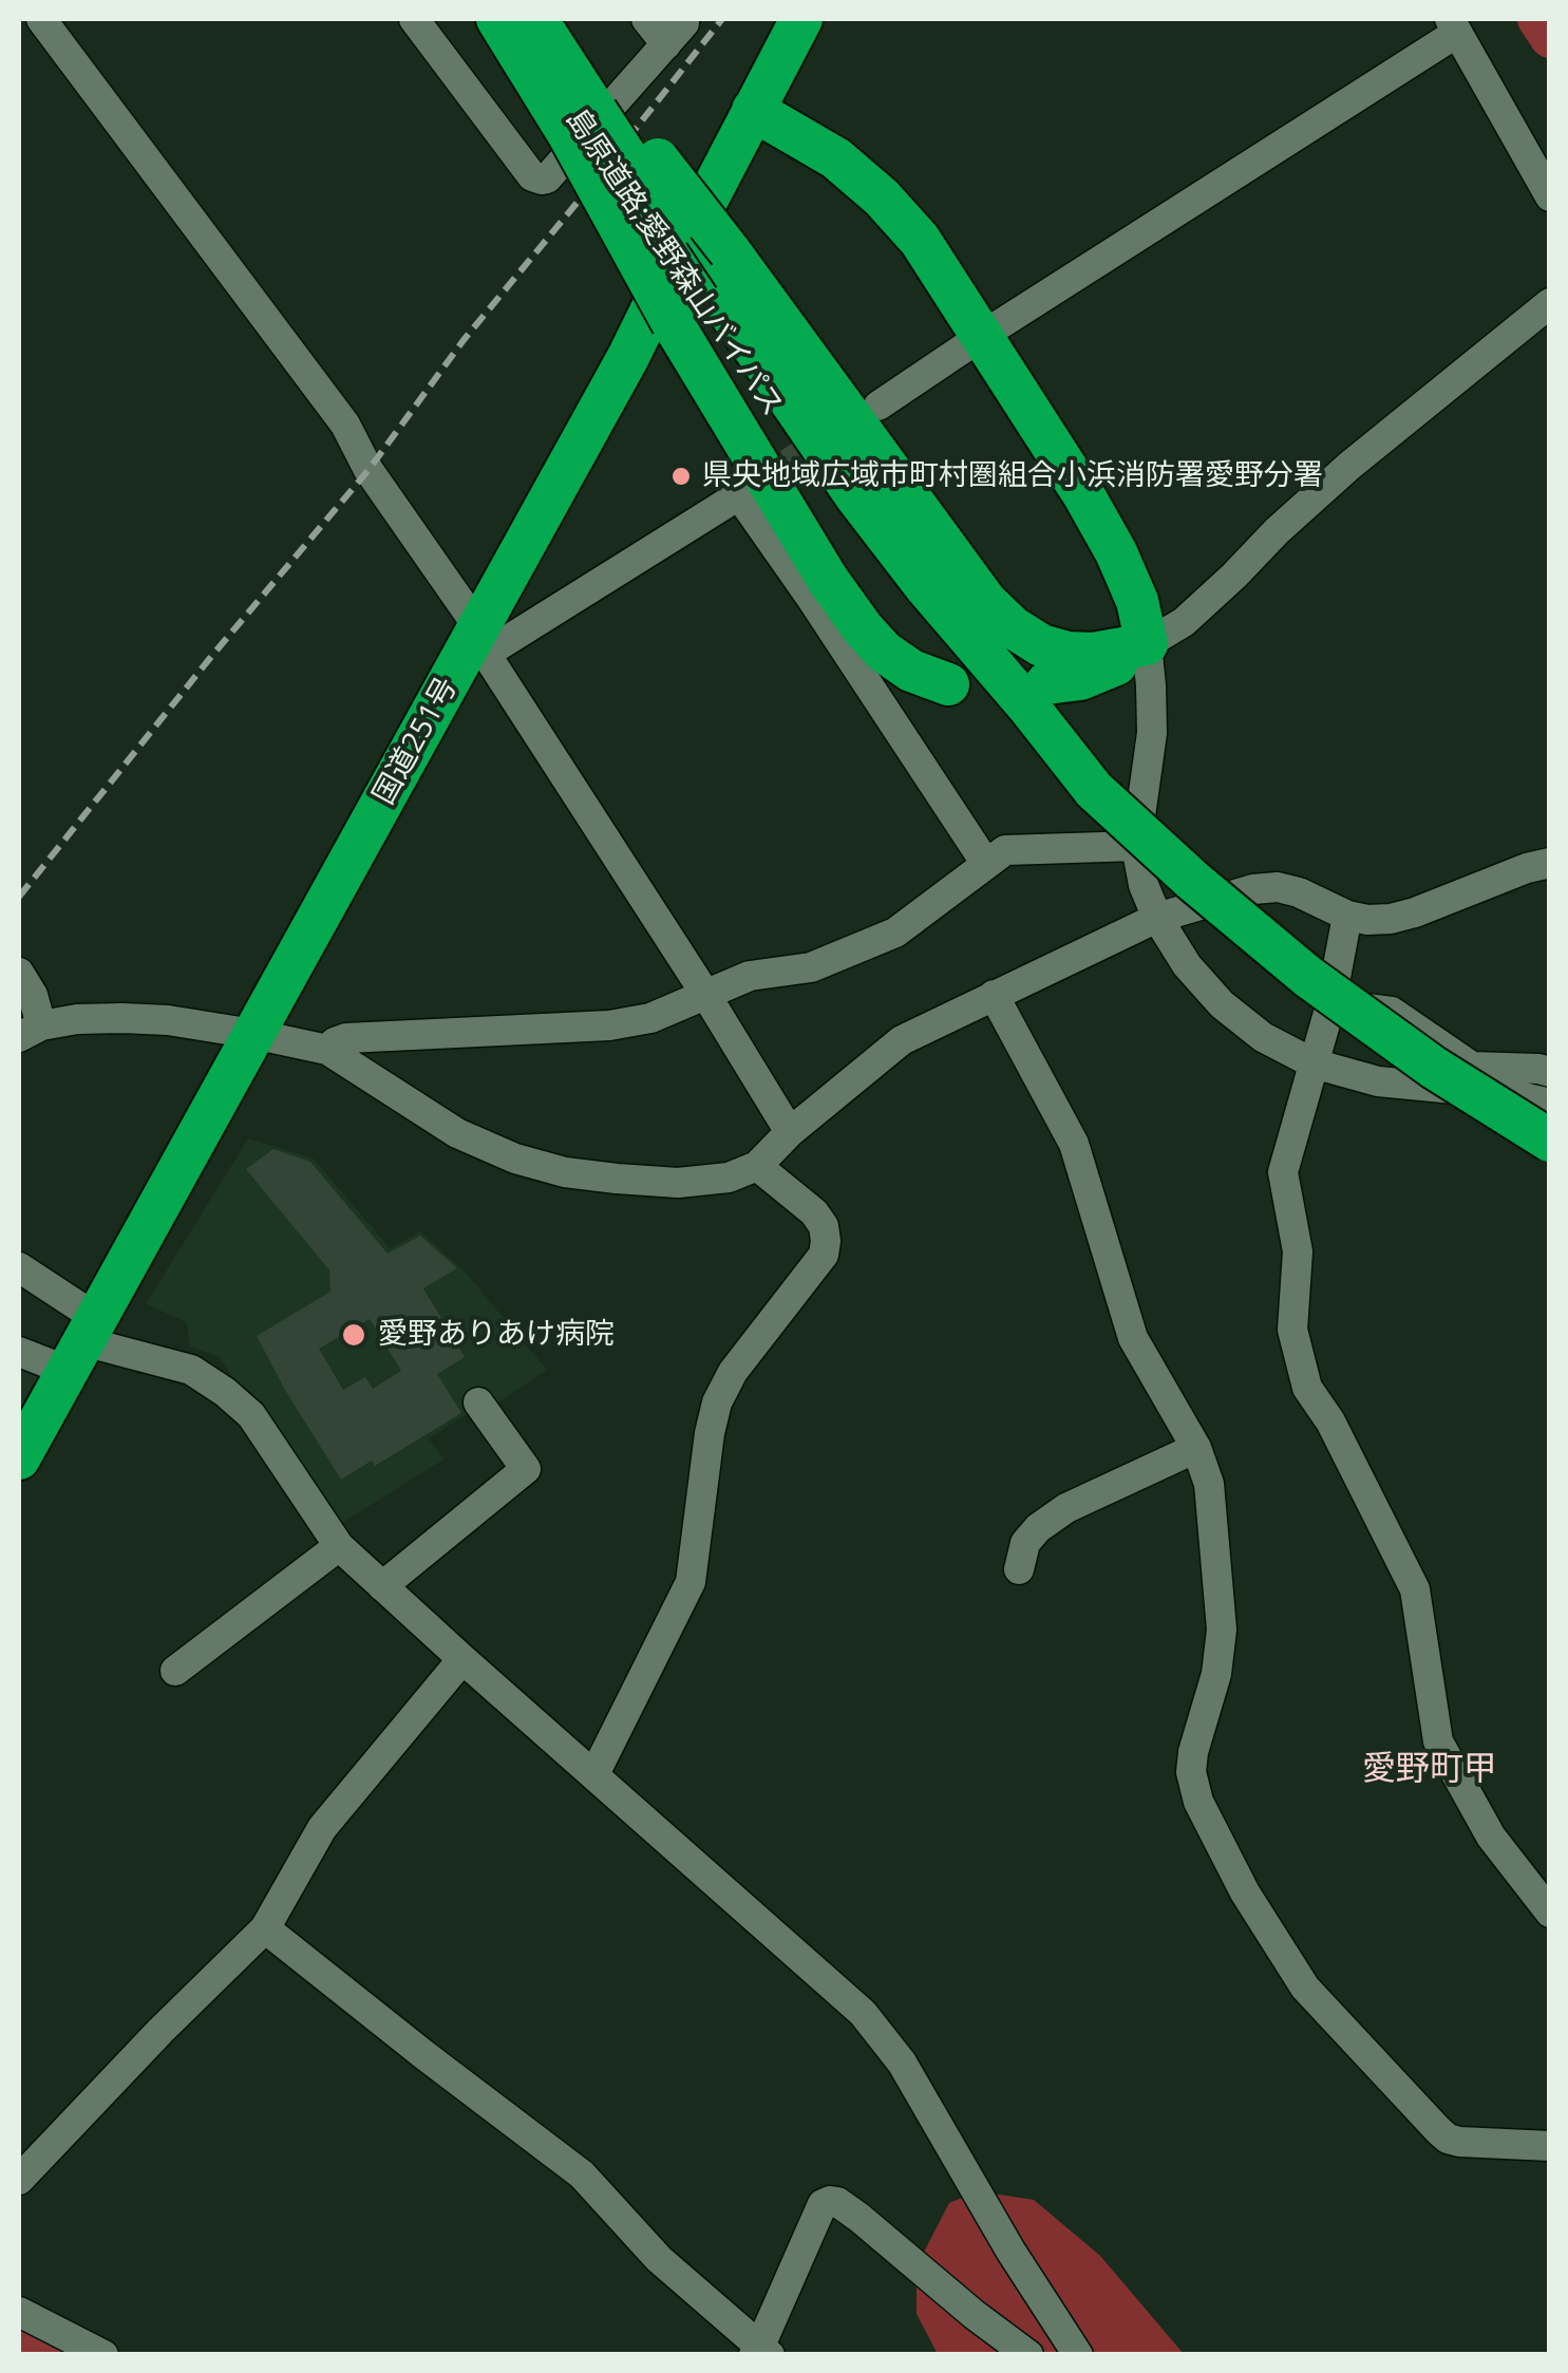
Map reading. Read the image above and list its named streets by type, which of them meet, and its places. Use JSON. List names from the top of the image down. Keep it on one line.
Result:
{"streets":{"highway":["島原道路;愛野森山バイパス","国道251号"]},"districts":["愛野町甲"],"places":["県央地域広域市町村圏組合小浜消防署愛野分署","愛野ありあけ病院"]}
